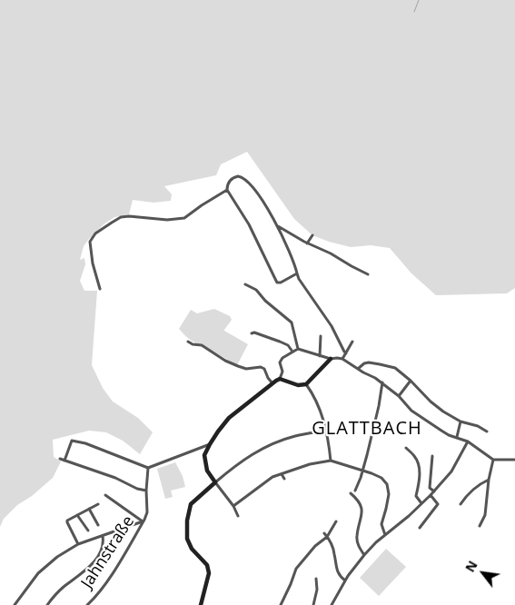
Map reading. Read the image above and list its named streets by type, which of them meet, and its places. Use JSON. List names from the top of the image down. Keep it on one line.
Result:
{"streets":{"street":["Jahnstraße"]},"districts":["GLATTBACH"],"north":"top left"}
